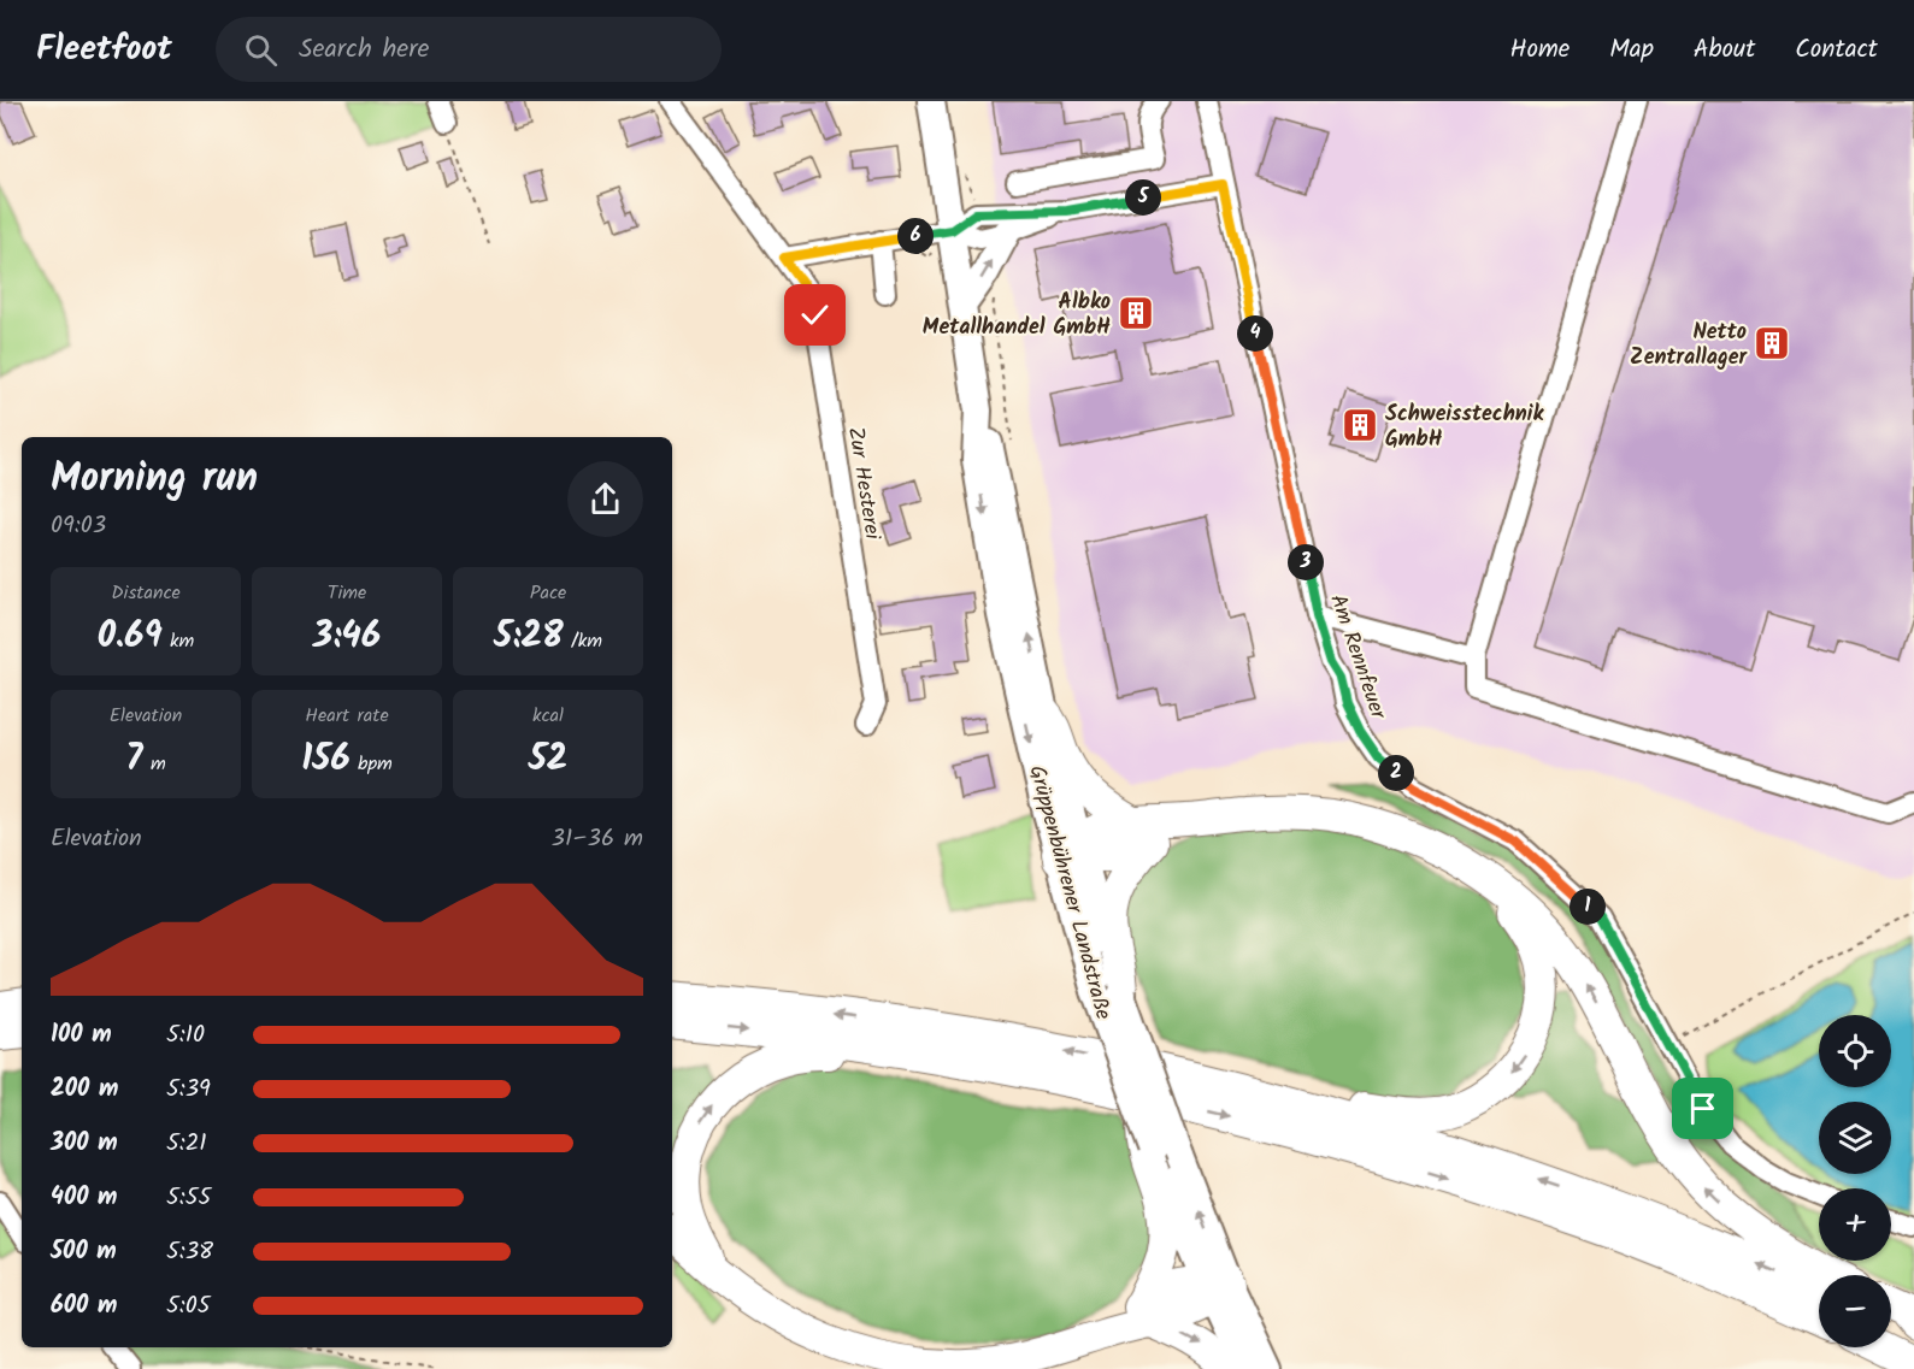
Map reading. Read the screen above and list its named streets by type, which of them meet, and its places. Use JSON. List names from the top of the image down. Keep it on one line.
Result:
{"streets":{"main road":["Grüppenbührener Landstraße"],"street":["Zur Hesterei","Am Rennfeuer"]},"places":{"building":["Albko Metallhandel GmbH","Netto Zentrallager","Schweisstechnik GmbH"]},"page":{"header":"Fleetfoot","search":"Search here","nav":["Home","Map","About","Contact"],"pins":["5","6","4","3","2","1"],"heading":["Morning run","09:03"],"stats":[["Distance","0.69 km"],["Time","3:46"],["Pace","5:28 /km"],["Elevation","7 m"],["Heart rate","156 bpm"],["kcal","52"]],"chart":["Elevation","31–36 m"],"list":[{"name":"100 m","note":"5:10"},{"name":"200 m","note":"5:39"},{"name":"300 m","note":"5:21"},{"name":"400 m","note":"5:55"},{"name":"500 m","note":"5:38"},{"name":"600 m","note":"5:05"}],"map_buttons":["+","−"]}}
